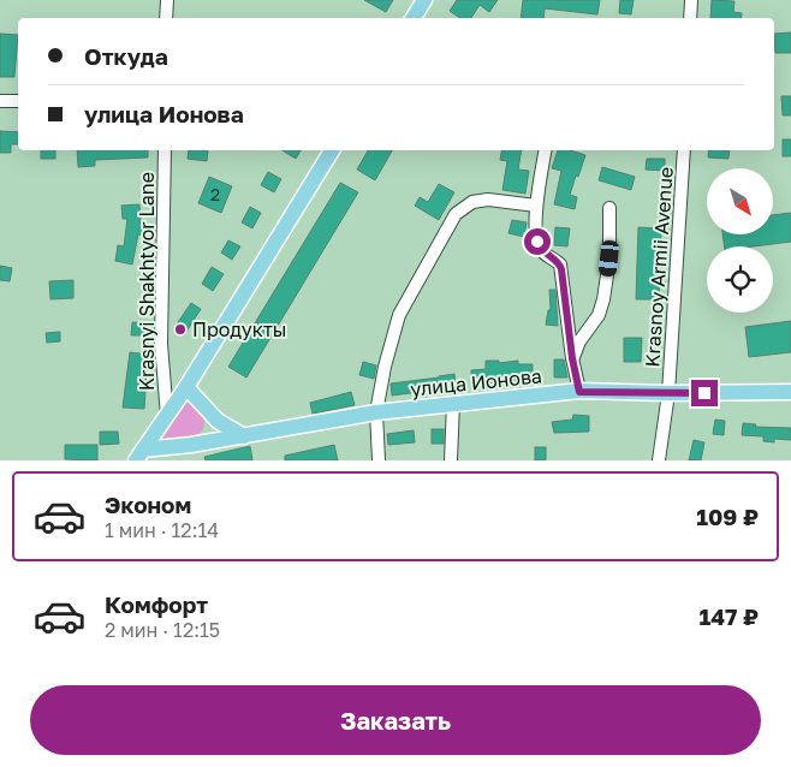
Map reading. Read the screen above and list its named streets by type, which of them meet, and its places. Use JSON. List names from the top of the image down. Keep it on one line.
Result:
{"streets":{"main road":["улица Ионова"],"street":["Krasnoy Armii Avenue","Krasnyi Shakhtyor Lane"]},"crossings":[["Krasnoy Armii Avenue","улица Ионова"]],"places":["Продукты"],"house_numbers":["2"],"north":"bottom right","page":{"banner":["Откуда","улица Ионова"],"list":[{"name":"Эконом","note":"1 мин · 12:14","value":"109 ₽"},{"name":"Комфорт","note":"2 мин · 12:15","value":"147 ₽"}],"buttons":"Заказать"}}
